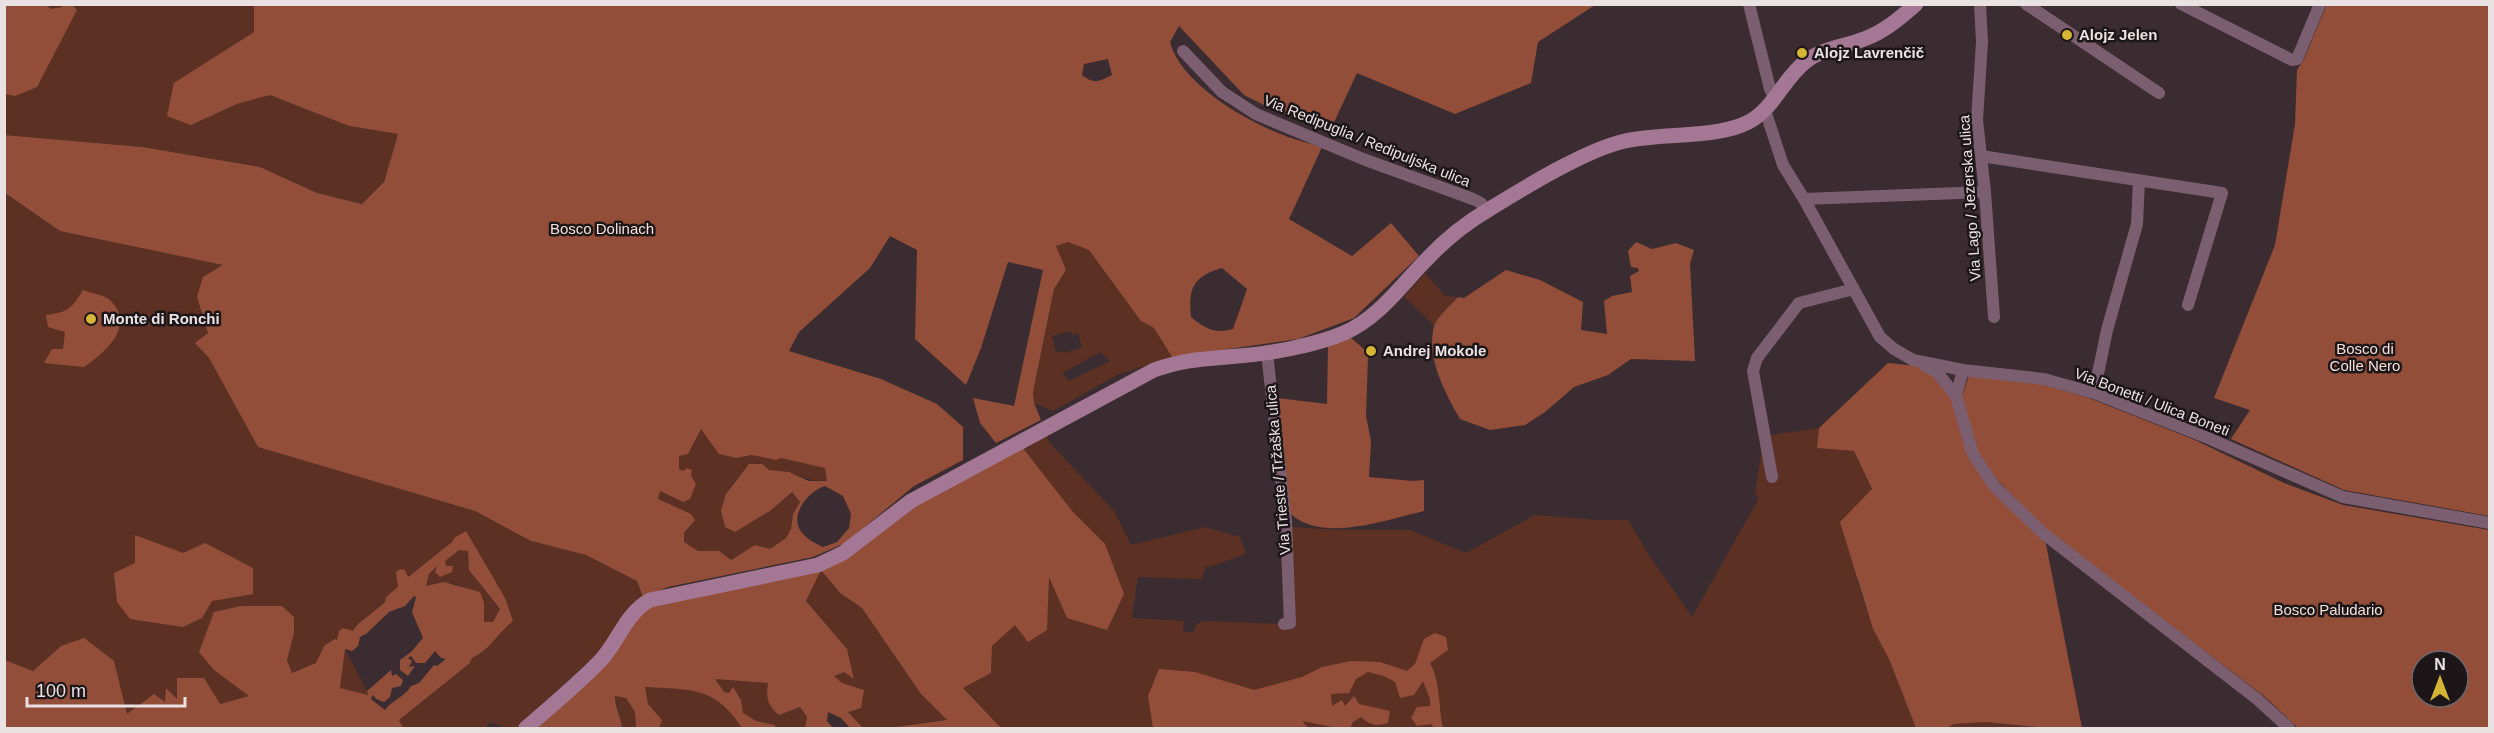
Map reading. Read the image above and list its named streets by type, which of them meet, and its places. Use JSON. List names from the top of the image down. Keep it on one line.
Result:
{"streets":{"street":["Via Redipuglia / Redipuljska ulica","Via Lago / Jezerska ulica","Via Bonetti / Ulica Boneti","Via Trieste / Tržaška ulica"]},"parks":["Bosco Dolinach","Bosco di Colle Nero","Bosco Paludario"],"places":["Alojz Jelen","Alojz Lavrenčič","Monte di Ronchi","Andrej Mokole"],"scale_bar":"100 m","north":"top"}
